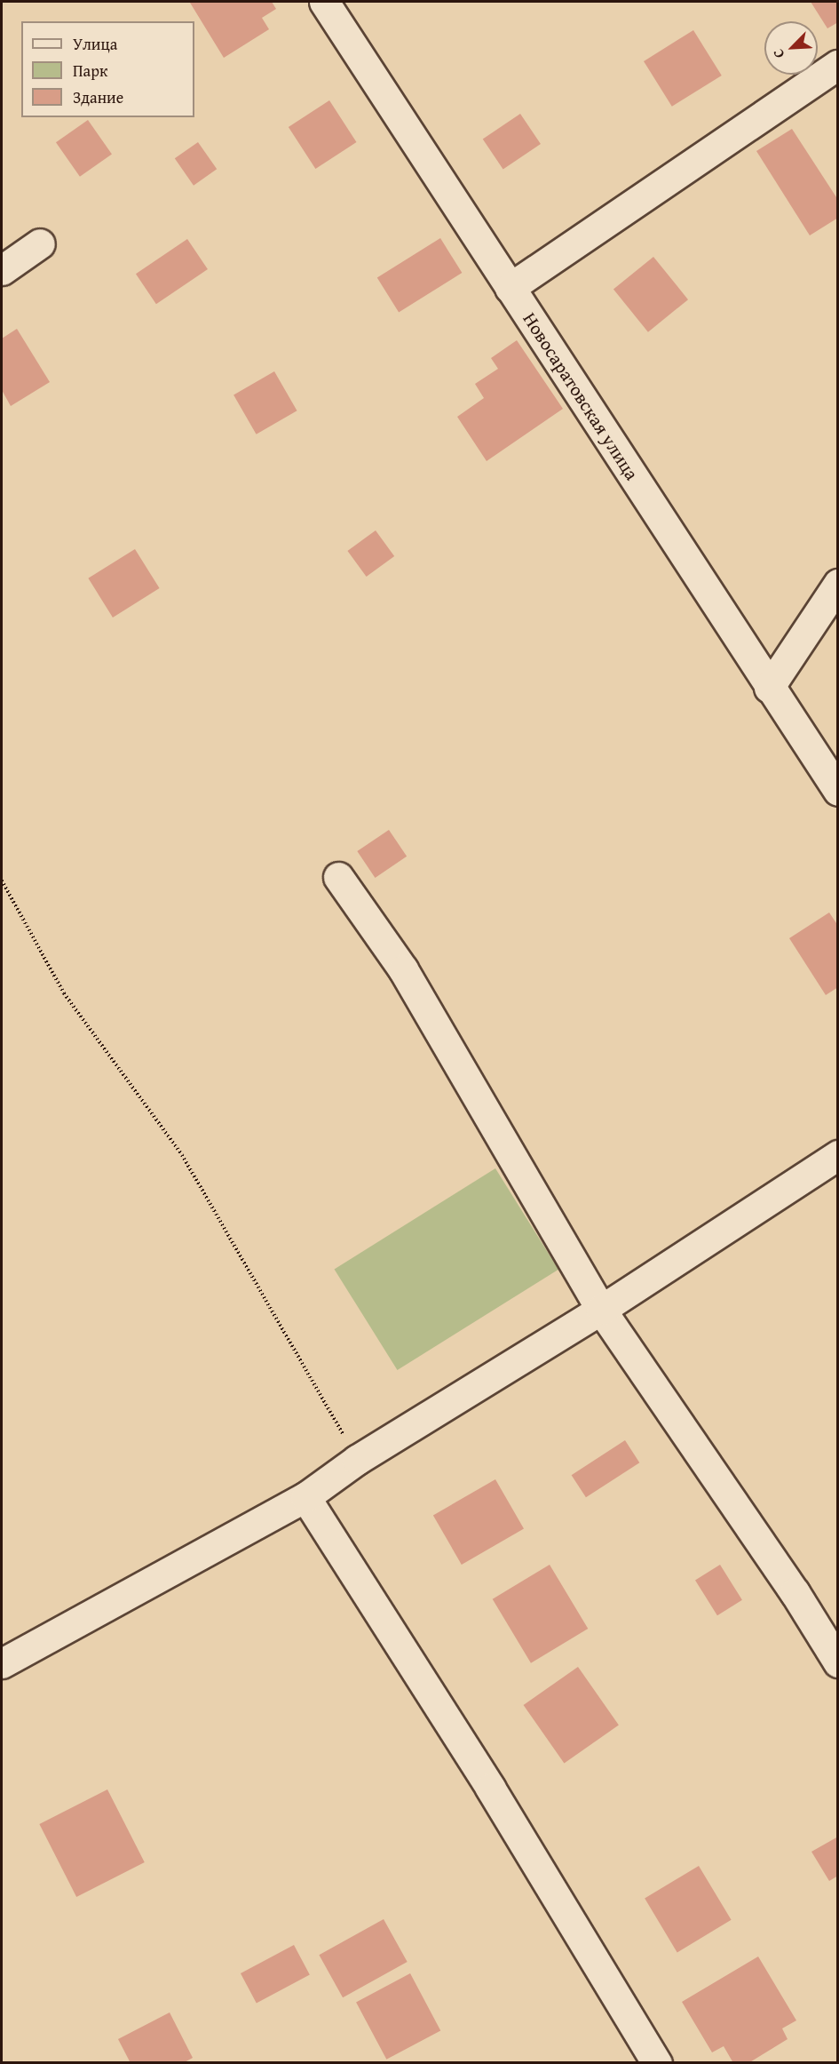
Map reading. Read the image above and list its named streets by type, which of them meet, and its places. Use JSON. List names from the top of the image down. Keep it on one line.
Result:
{"streets":{"street":["Новосаратовская улица"]},"legend":["Улица","Парк","Здание"],"north":"bottom left"}
